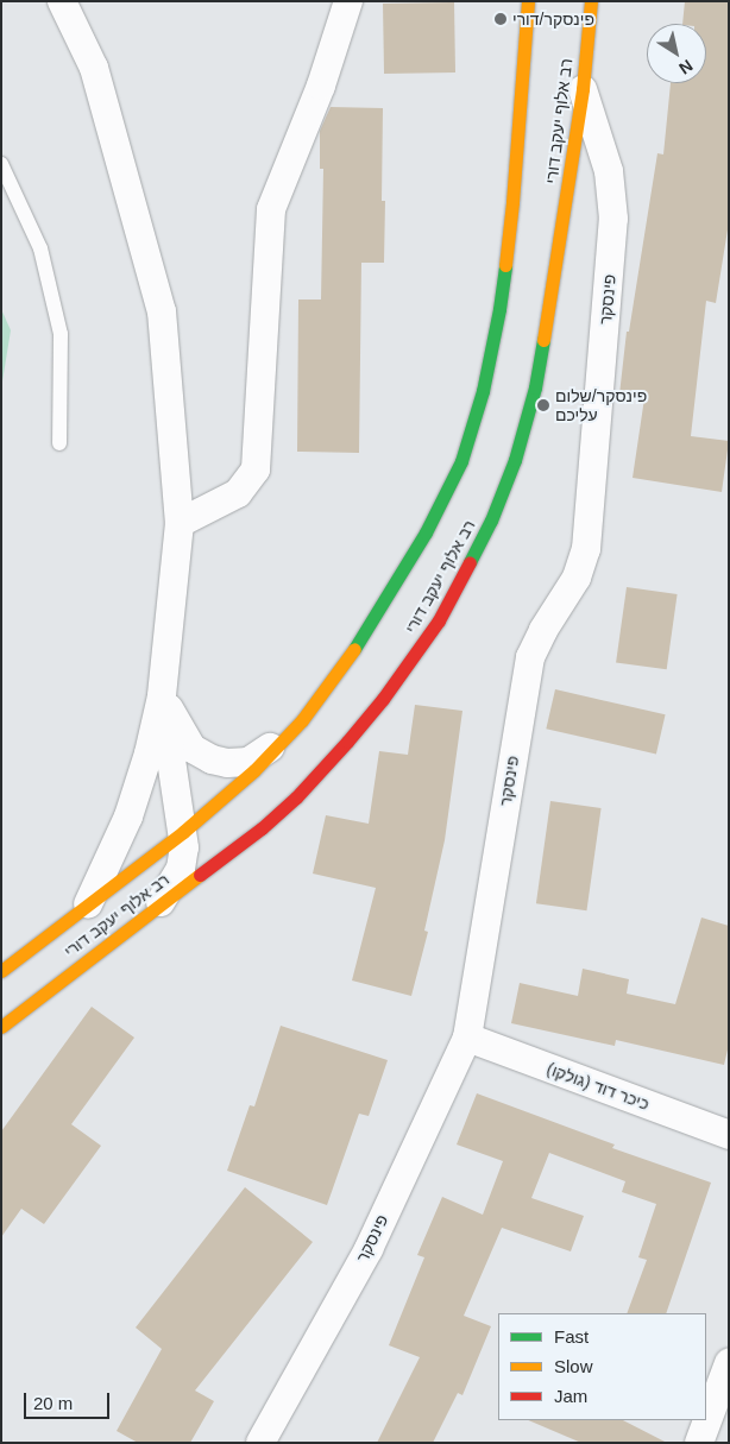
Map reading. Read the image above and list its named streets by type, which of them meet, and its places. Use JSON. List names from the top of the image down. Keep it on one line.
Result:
{"streets":{"main road":["רב אלוף יעקב דורי"],"street":["פינסקר","כיכר דוד (גולקו)"]},"crossings":[["רב אלוף יעקב דורי","פינסקר"],["פינסקר","כיכר דוד (גולקו)"]],"places":["פינסקר/דורי","פינסקר/שלום עליכם"],"legend":["Fast","Slow","Jam"],"scale_bar":"20 m","north":"bottom right"}
